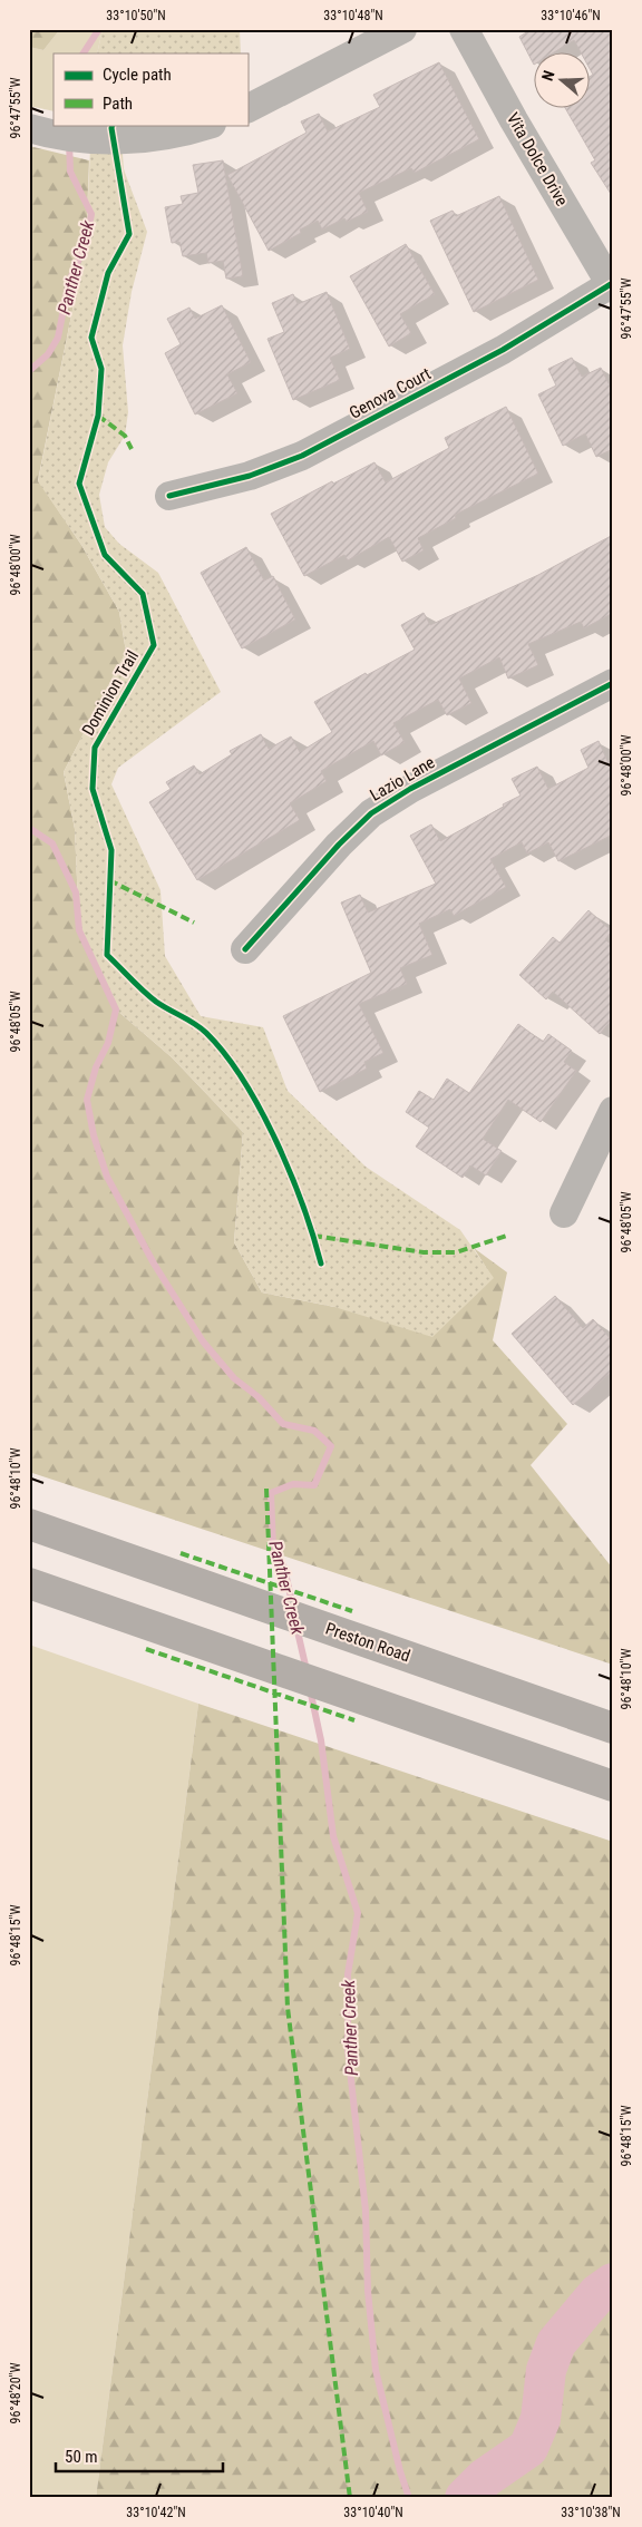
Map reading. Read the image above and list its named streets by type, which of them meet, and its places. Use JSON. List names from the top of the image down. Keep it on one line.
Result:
{"streets":{"main road":["Preston Road"],"street":["Vita Dolce Drive","Genova Court","Lazio Lane"],"cycle path":["Dominion Trail"]},"crossings":[["Vita Dolce Drive","Genova Court"]],"water":["Panther Creek"],"legend":["Cycle path","Path"],"scale_bar":"50 m","north":"left","coordinates":["33°10'50\"N","33°10'48\"N","33°10'46\"N","96°47'55\"W","96°48'00\"W","96°48'05\"W","96°48'10\"W","96°48'15\"W","96°48'20\"W","33°10'42\"N","33°10'40\"N","33°10'38\"N"]}
